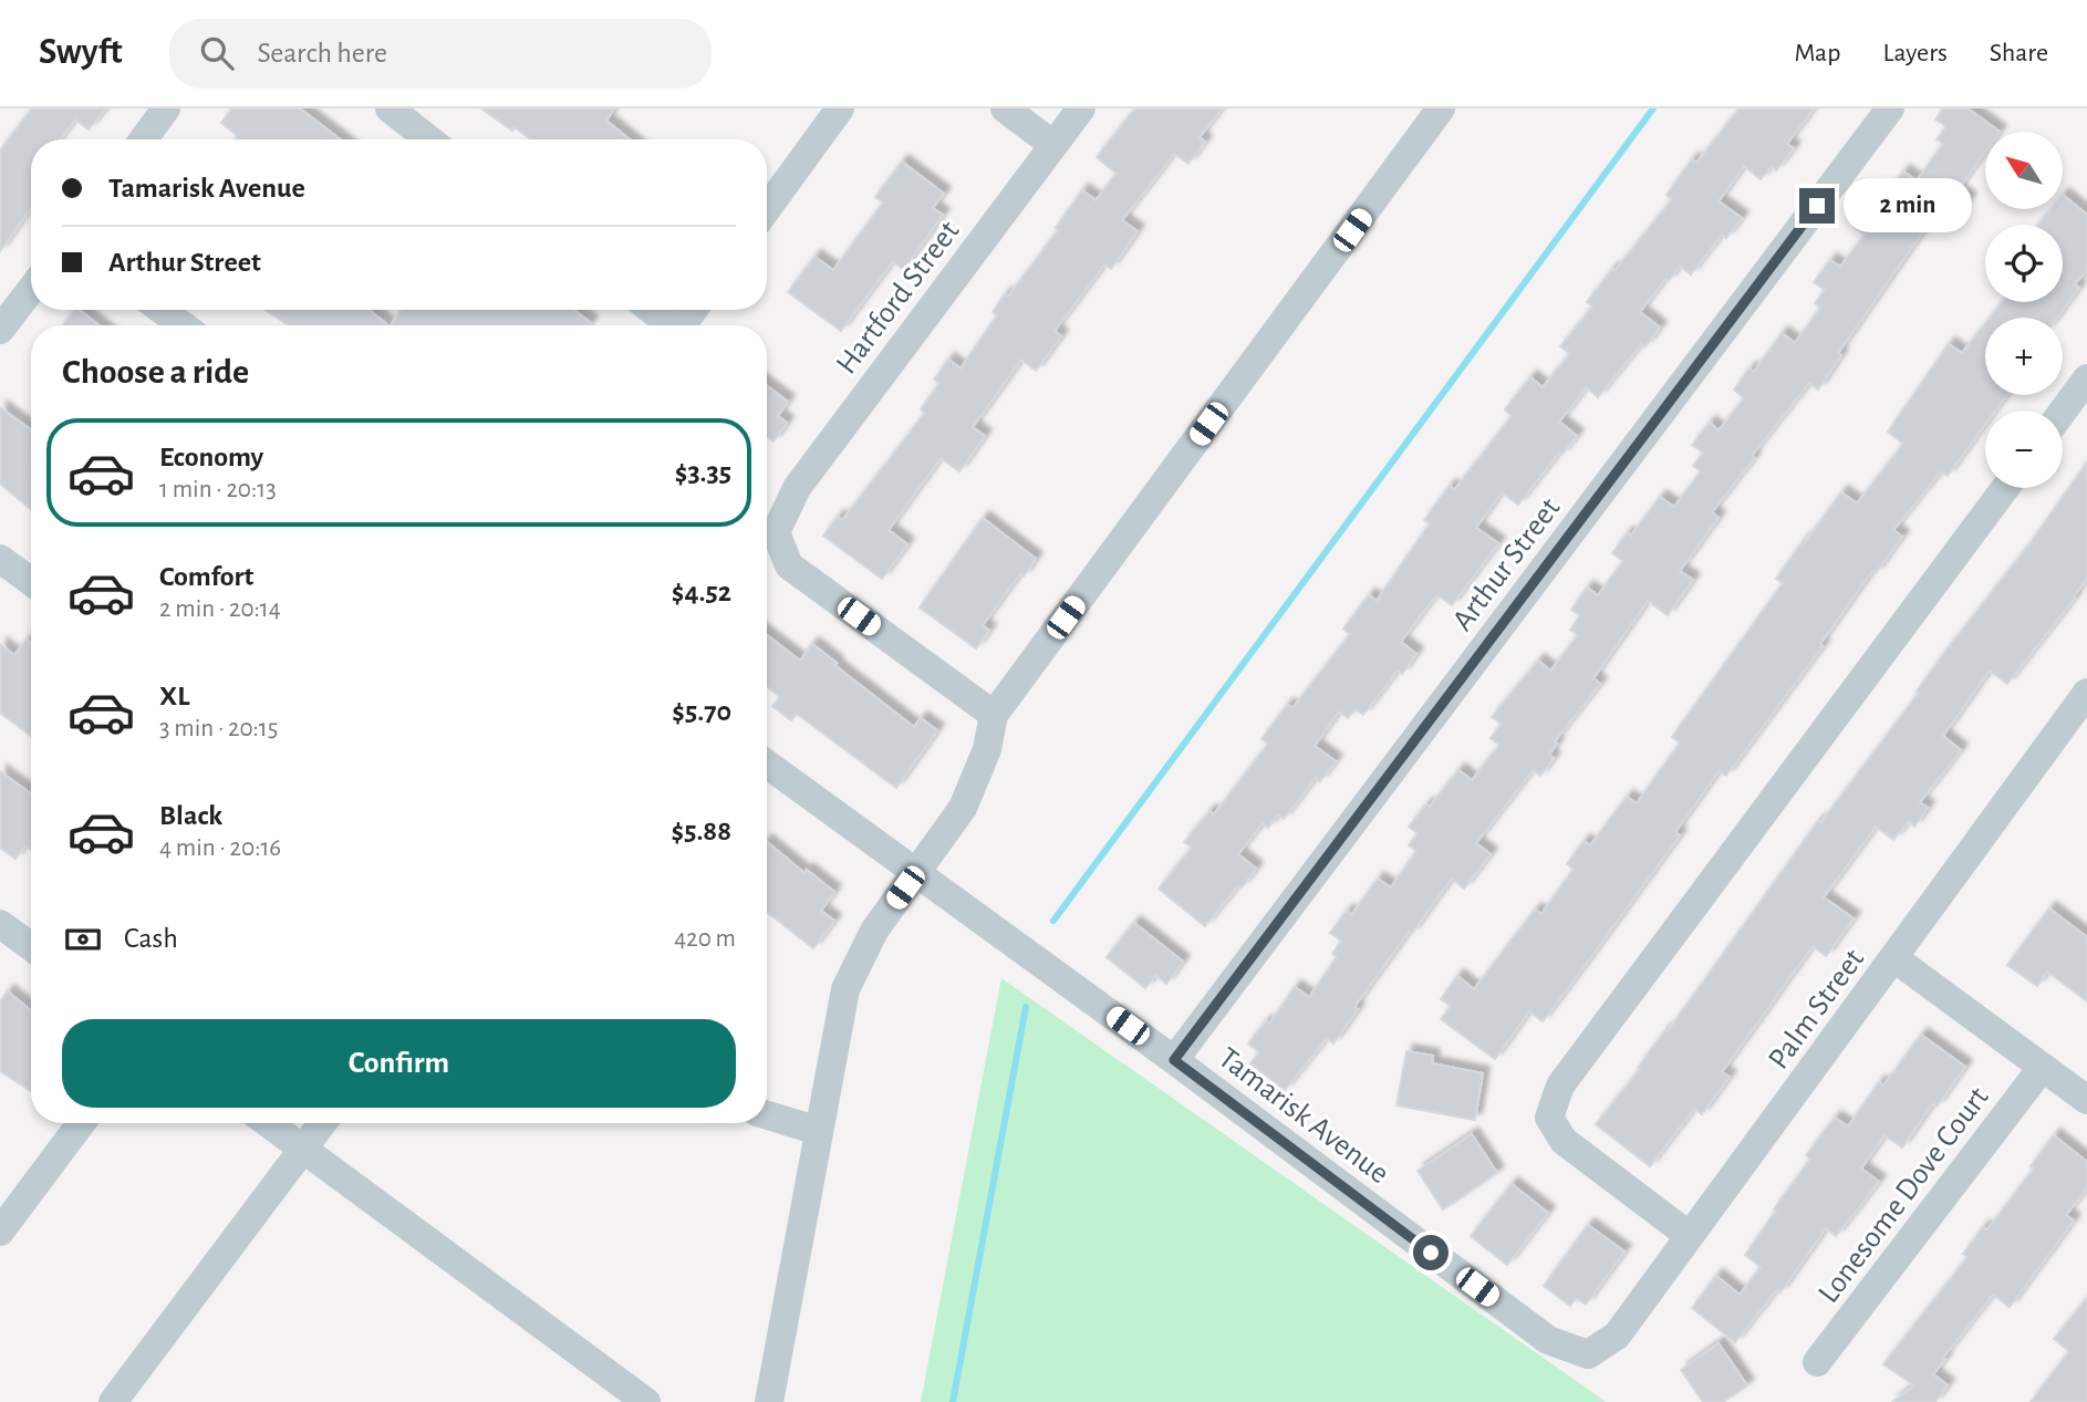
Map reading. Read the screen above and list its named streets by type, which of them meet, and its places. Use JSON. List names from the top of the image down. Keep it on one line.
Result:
{"streets":{"street":["Hartford Street","Arthur Street","Palm Street","Tamarisk Avenue","Lonesome Dove Court"]},"crossings":[["Arthur Street","Tamarisk Avenue"],["Palm Street","Tamarisk Avenue"]],"north":"top left","page":{"header":"Swyft","search":"Search here","nav":["Map","Layers","Share"],"map_buttons":["+","−"],"banner":["Tamarisk Avenue","Arthur Street"],"bubble":"2 min","heading":"Choose a ride","list":[{"name":"Economy","note":"1 min · 20:13","value":"$3.35"},{"name":"Comfort","note":"2 min · 20:14","value":"$4.52"},{"name":"XL","note":"3 min · 20:15","value":"$5.70"},{"name":"Black","note":"4 min · 20:16","value":"$5.88"}],"pay":["Cash","420 m"],"buttons":"Confirm"}}
